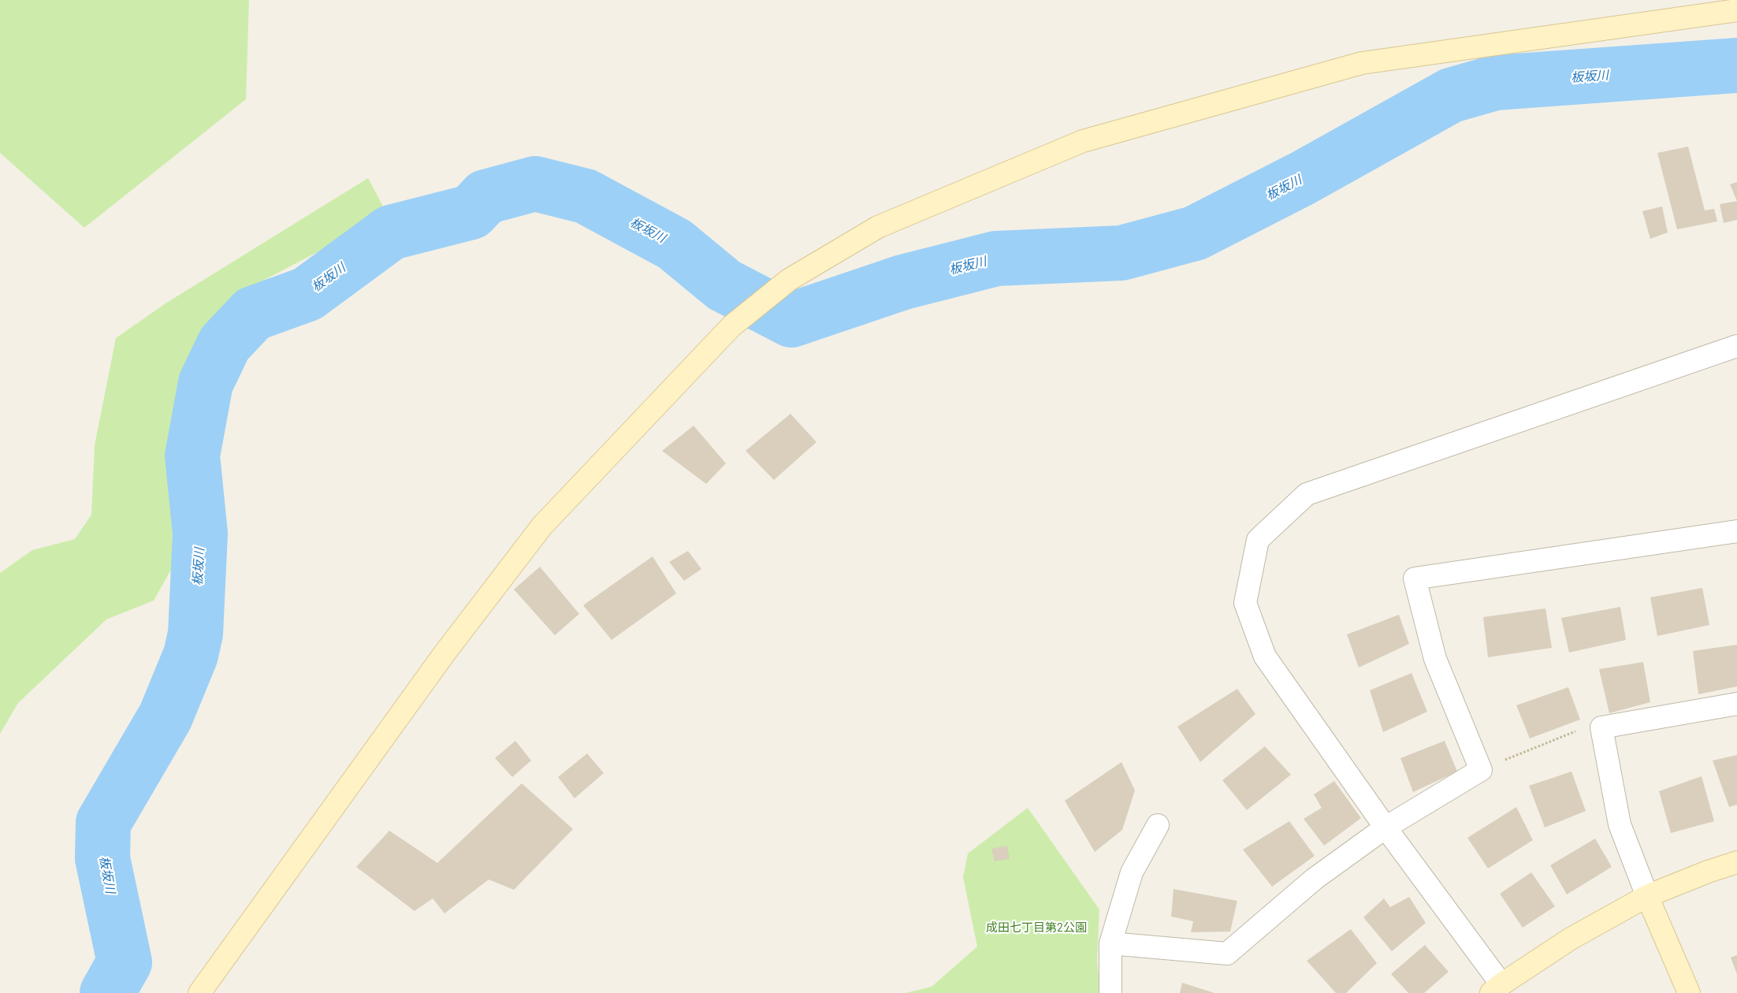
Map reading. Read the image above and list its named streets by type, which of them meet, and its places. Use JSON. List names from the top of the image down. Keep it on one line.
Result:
{"water":["板坂川"],"parks":["成田七丁目第2公園"]}
